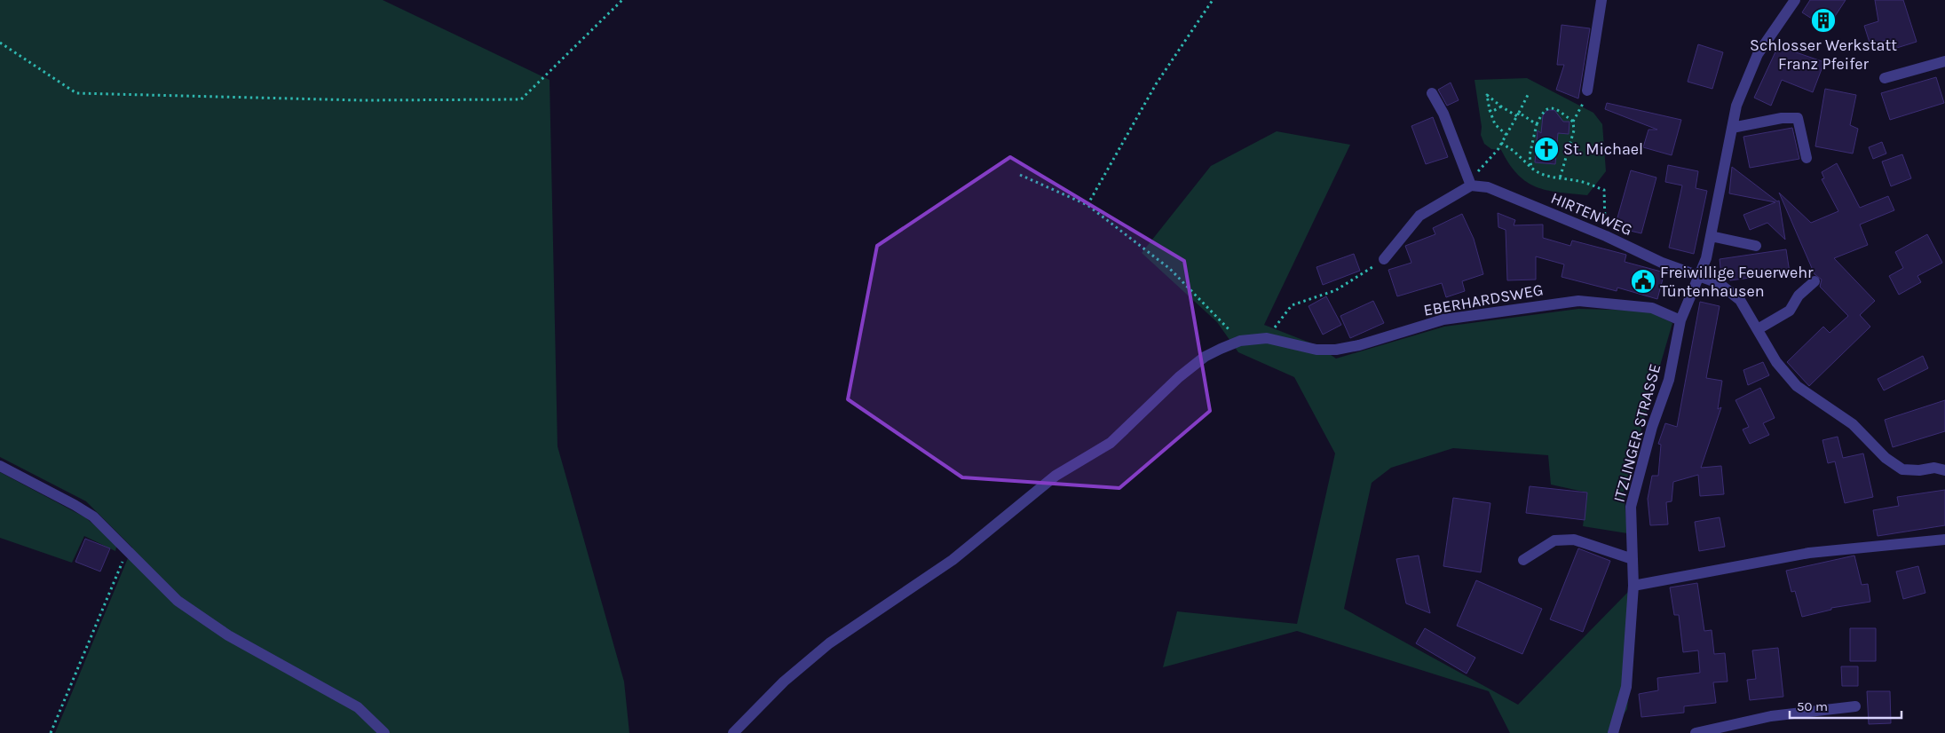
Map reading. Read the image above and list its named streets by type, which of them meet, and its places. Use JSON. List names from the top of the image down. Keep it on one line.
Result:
{"streets":{"street":["HIRTENWEG","EBERHARDSWEG","ITZLINGER STRASSE"]},"crossings":[["HIRTENWEG","ITZLINGER STRASSE"],["EBERHARDSWEG","ITZLINGER STRASSE"]],"places":{"building":["Schlosser Werkstatt Franz Pfeifer"],"church":["St. Michael"],"public building":["Freiwillige Feuerwehr Tüntenhausen"]},"scale_bar":"50 m"}
